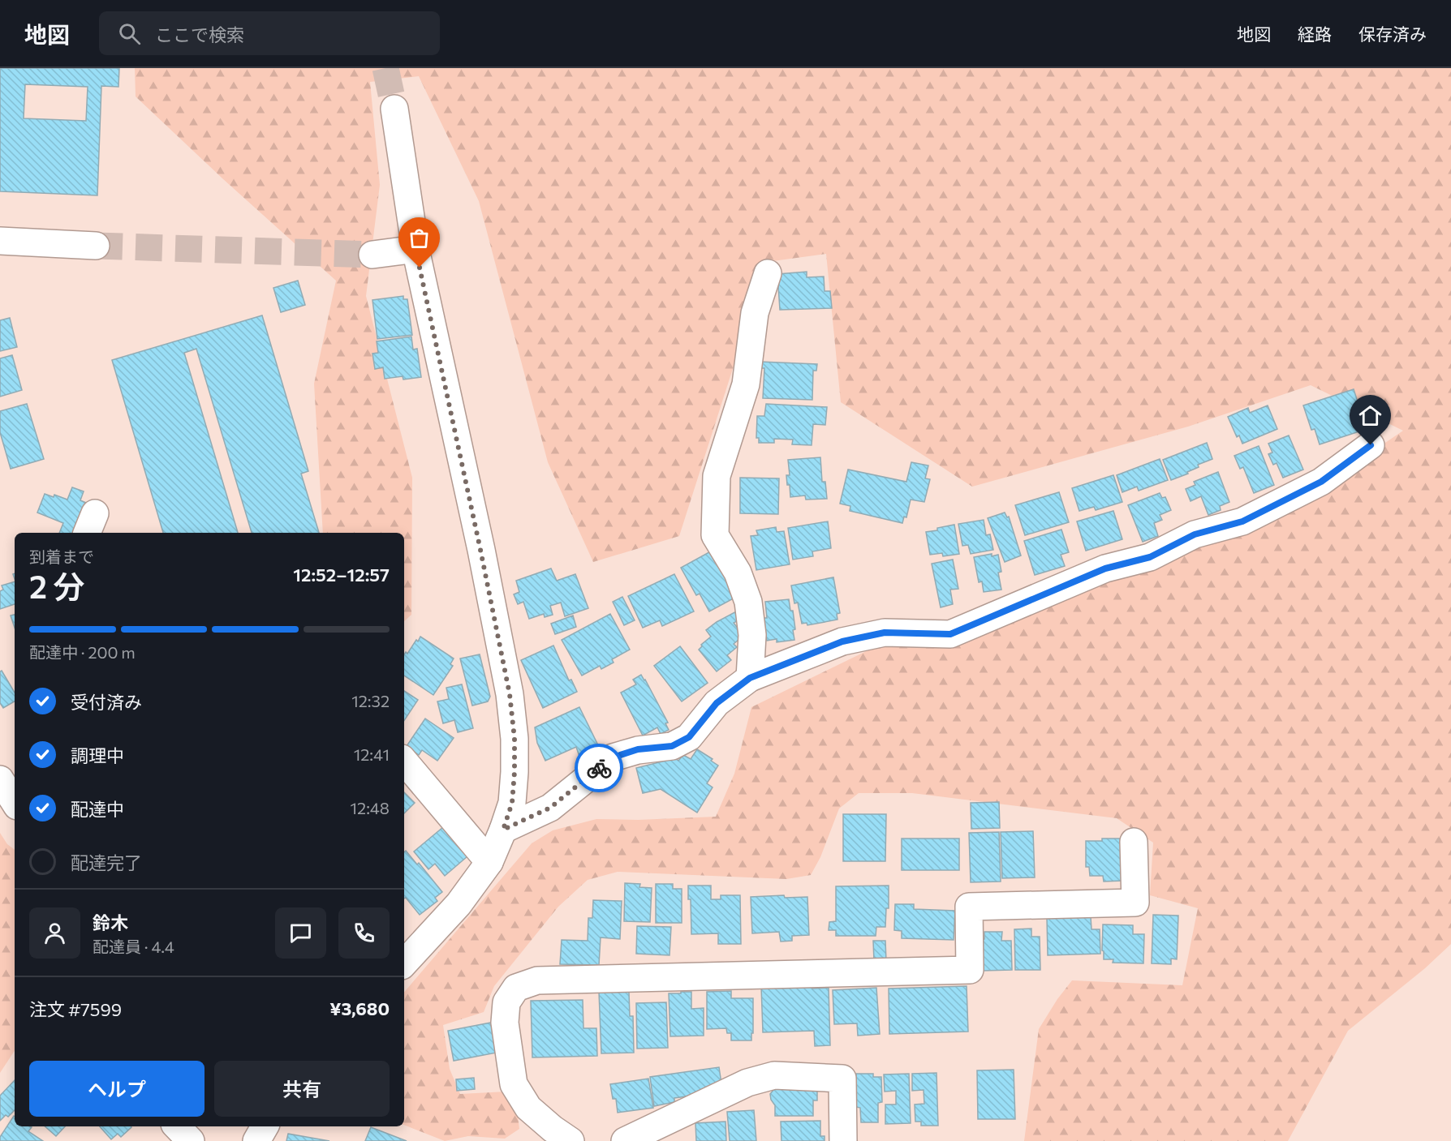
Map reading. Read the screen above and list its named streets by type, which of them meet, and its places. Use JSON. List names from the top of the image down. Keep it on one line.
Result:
{"page":{"header":"地図","search":"ここで検索","nav":["地図","経路","保存済み"],"heading":["2 分","到着まで","12:52–12:57"],"panel":["鈴木","配達員 · 4.4","注文 #7599","¥3,680"],"bar":"配達中 · 200 m","list":[["受付済み","12:32"],["調理中","12:41"],["配達中","12:48"],"配達完了"],"buttons":["ヘルプ","共有"]}}
